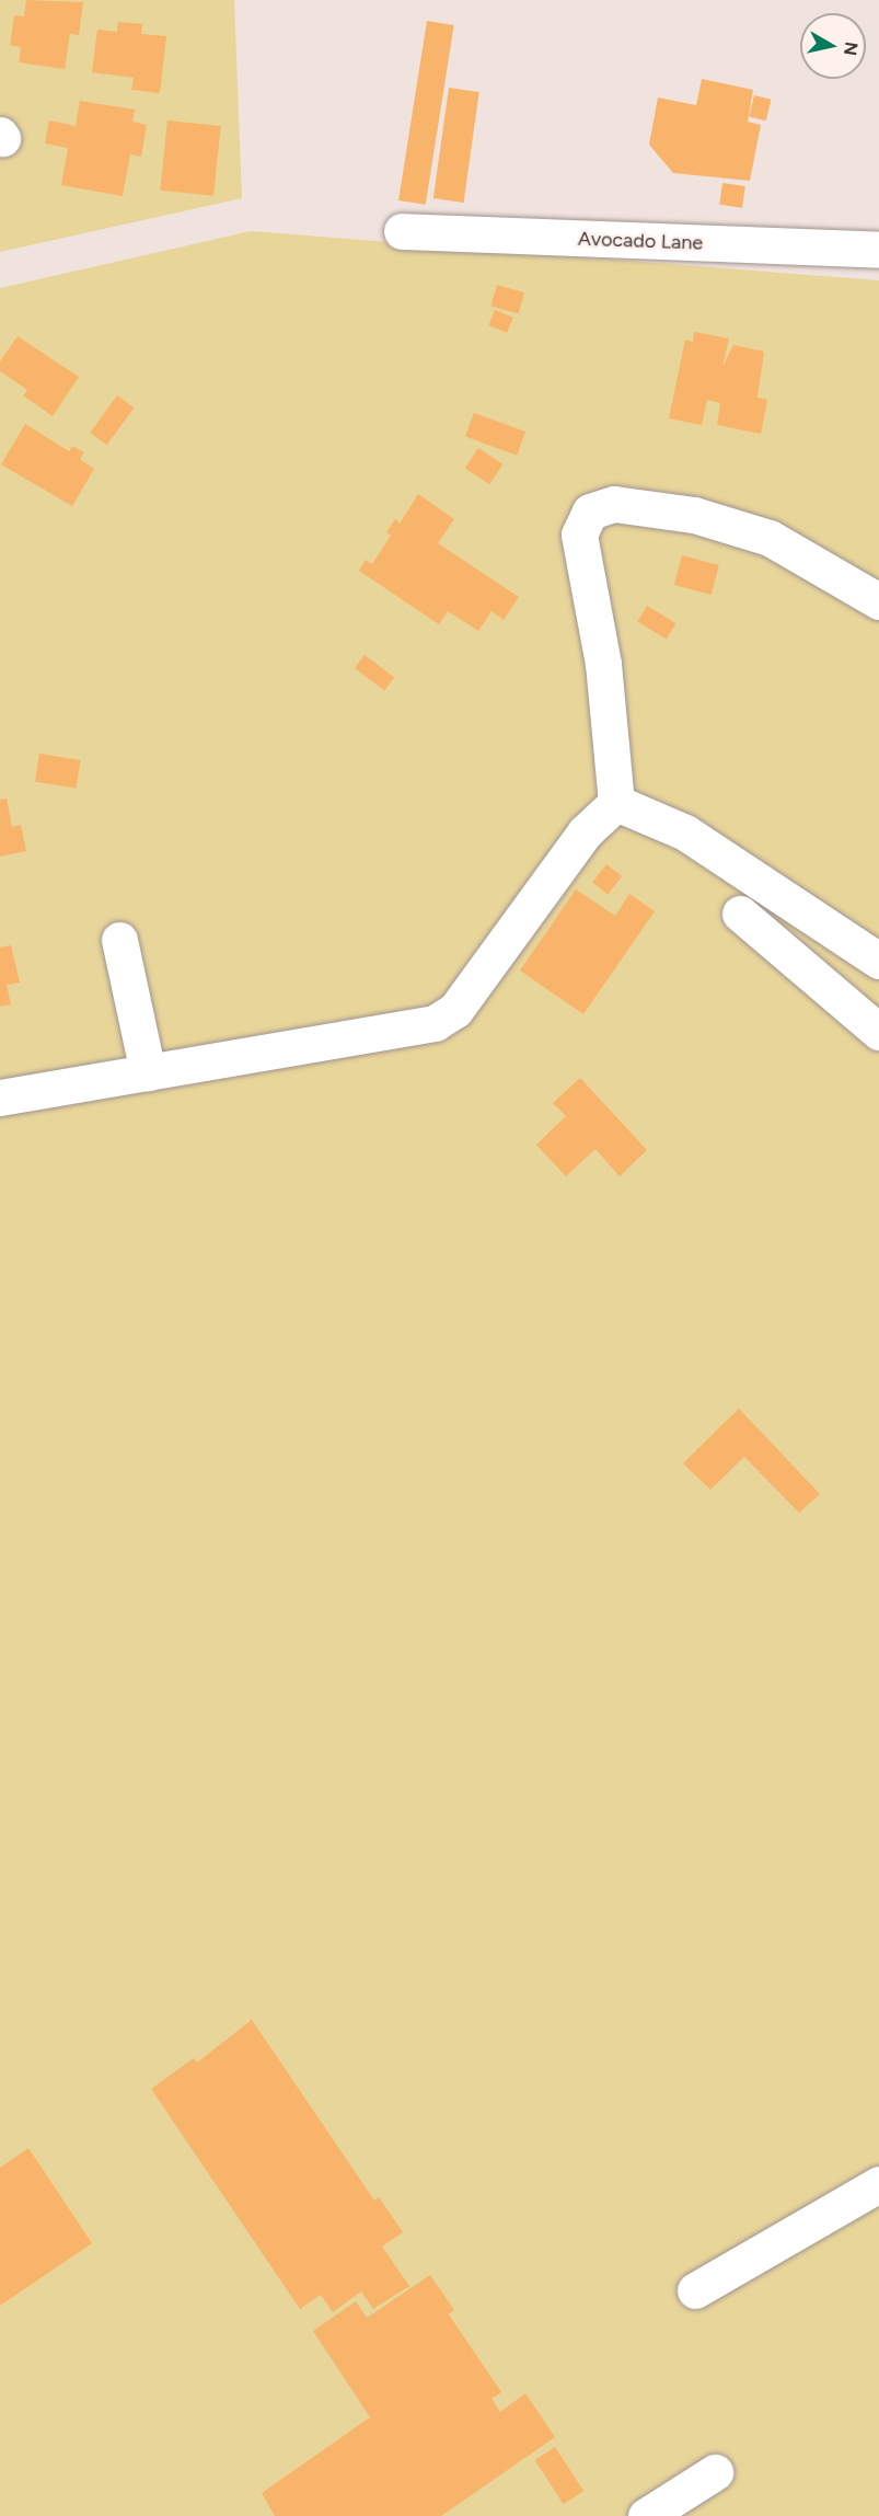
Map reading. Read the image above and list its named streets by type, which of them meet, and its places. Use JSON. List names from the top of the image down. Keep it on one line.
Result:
{"streets":{"street":["Avocado Lane"]},"north":"right"}
